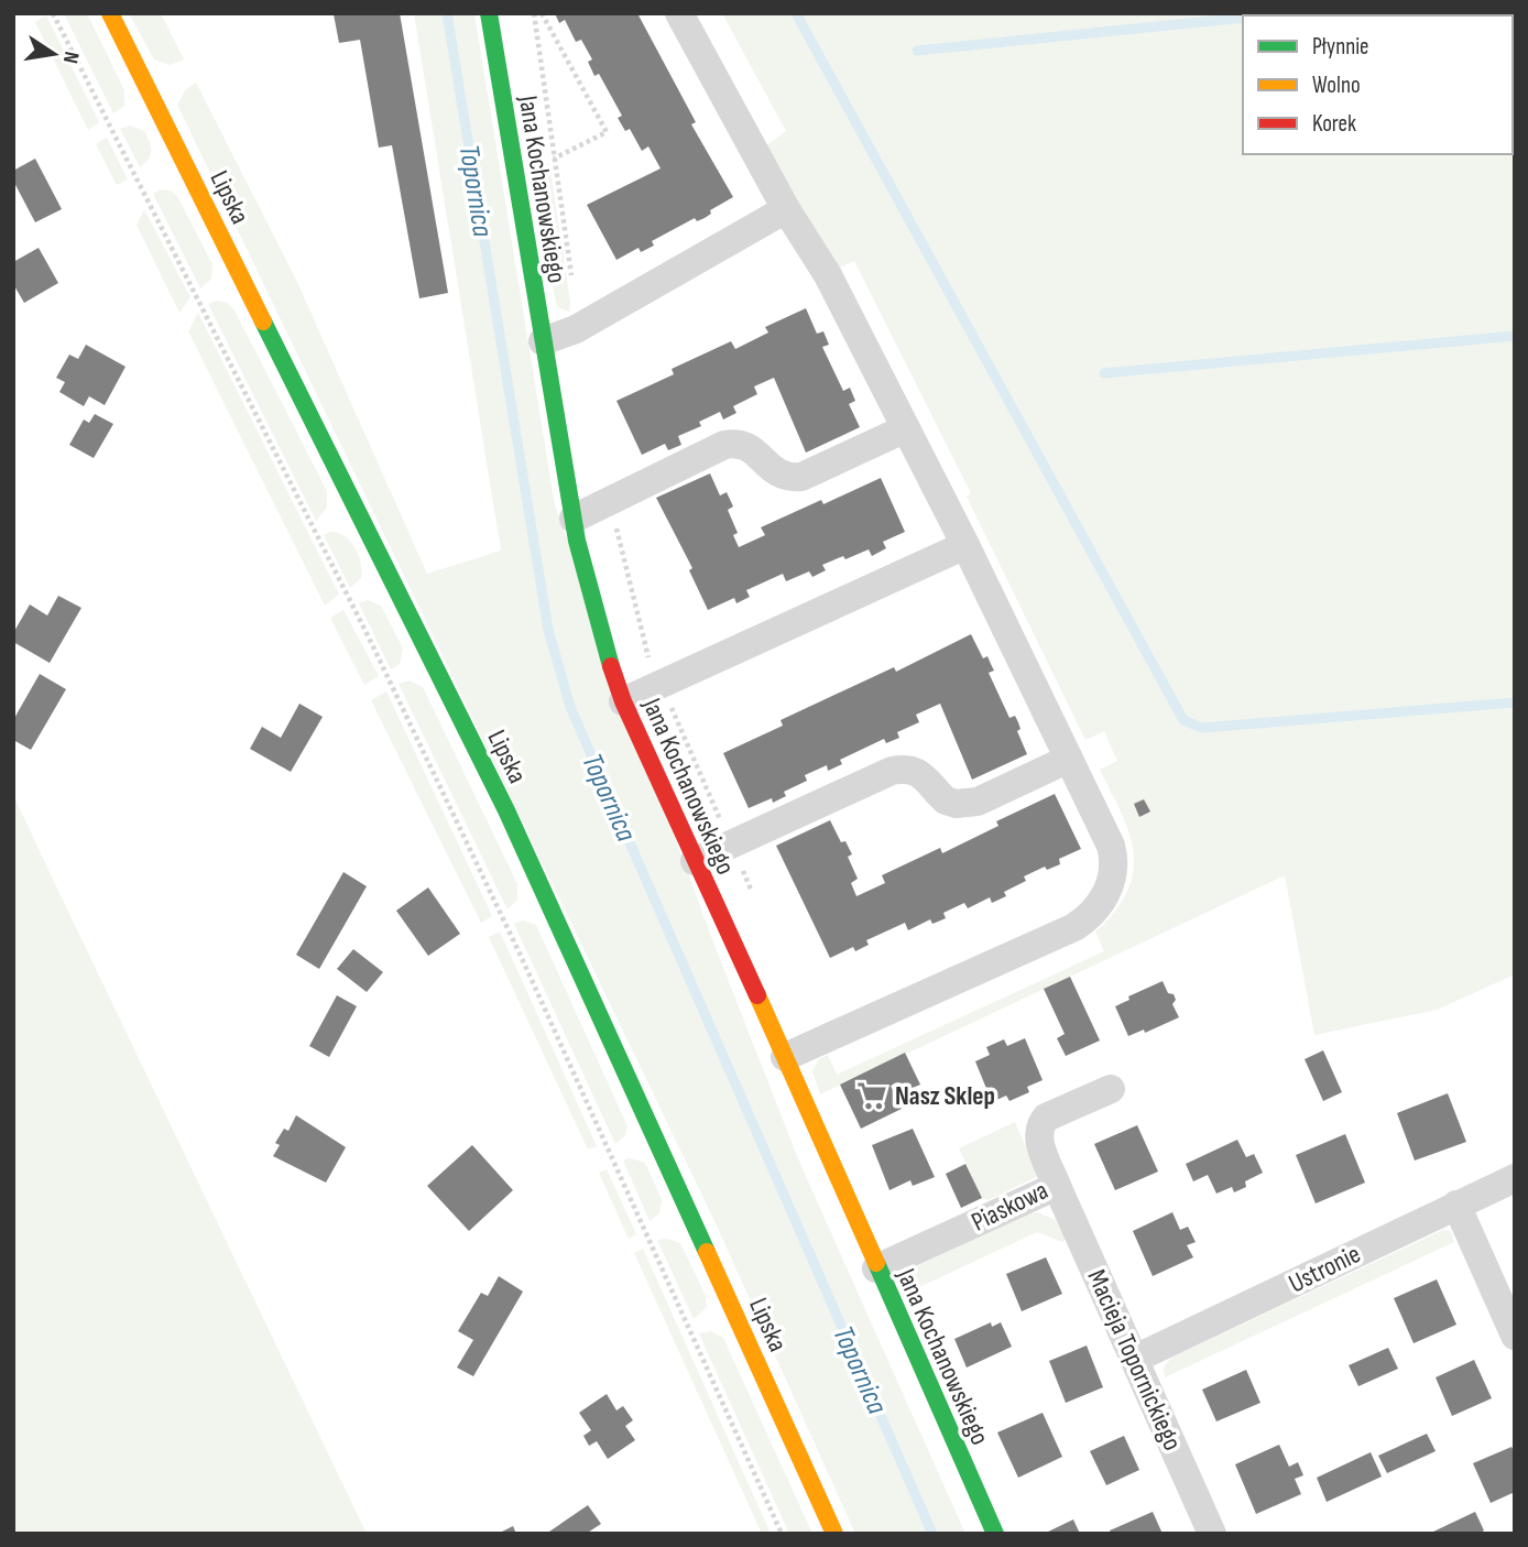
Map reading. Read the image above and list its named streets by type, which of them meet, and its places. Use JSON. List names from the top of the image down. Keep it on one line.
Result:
{"streets":{"main road":["Jana Kochanowskiego","Lipska"],"street":["Piaskowa","Ustronie","Macieja Topornickiego"]},"crossings":[["Jana Kochanowskiego","Piaskowa"],["Piaskowa","Macieja Topornickiego"],["Ustronie","Macieja Topornickiego"]],"water":["Topornica"],"places":{"supermarket":["Nasz Sklep"]},"legend":["Płynnie","Wolno","Korek"],"north":"right"}
